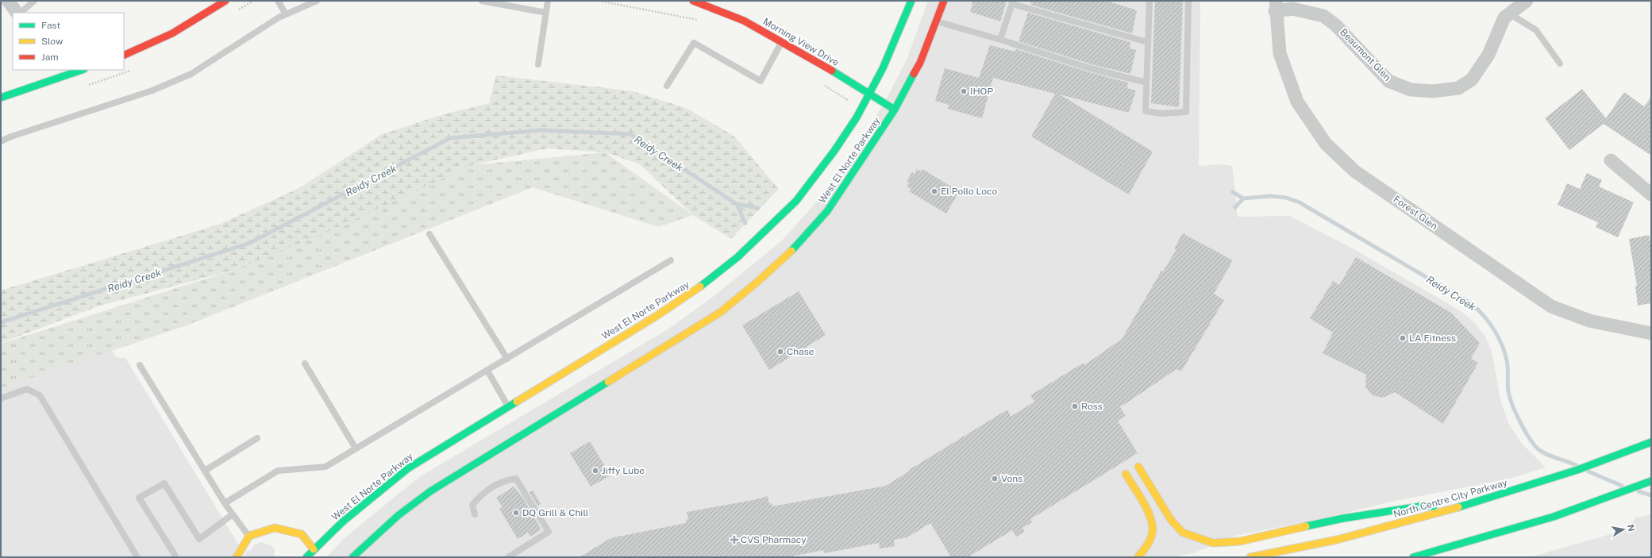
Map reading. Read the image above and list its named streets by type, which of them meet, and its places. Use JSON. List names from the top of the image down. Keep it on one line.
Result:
{"streets":{"main road":["Morning View Drive","West El Norte Parkway","North Centre City Parkway"],"street":["Beaumont Glen","Forest Glen"]},"crossings":[["Morning View Drive","West El Norte Parkway"],["Beaumont Glen","Forest Glen"]],"water":["Reidy Creek"],"places":{"other":["IHOP","El Pollo Loco","LA Fitness","Chase","Ross","Jiffy Lube","Vons","DQ Grill & Chill"],"health":["CVS Pharmacy"]},"legend":["Fast","Slow","Jam"],"north":"right"}
